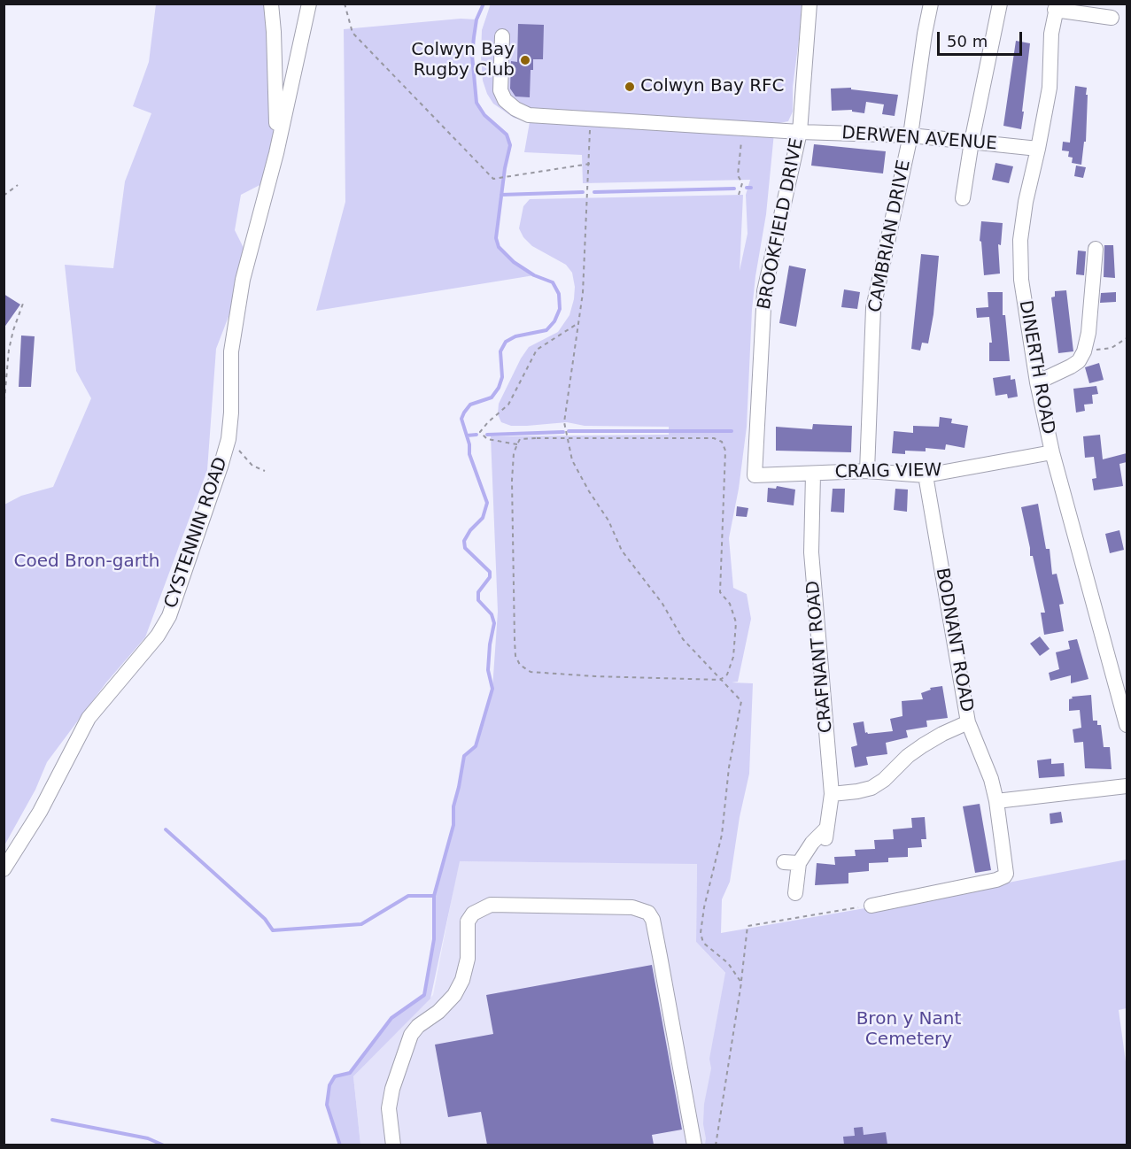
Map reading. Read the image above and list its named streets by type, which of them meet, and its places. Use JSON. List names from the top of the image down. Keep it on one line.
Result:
{"streets":{"street":["DERWEN AVENUE","BROOKFIELD DRIVE","CAMBRIAN DRIVE","DINERTH ROAD","CRAIG VIEW","CYSTENNIN ROAD","BODNANT ROAD","CRAFNANT ROAD"]},"crossings":[["DERWEN AVENUE","BROOKFIELD DRIVE"],["DERWEN AVENUE","CAMBRIAN DRIVE"],["DERWEN AVENUE","DINERTH ROAD"],["BROOKFIELD DRIVE","CRAIG VIEW"],["CAMBRIAN DRIVE","CRAIG VIEW"],["DINERTH ROAD","CRAIG VIEW"],["CRAIG VIEW","BODNANT ROAD"],["CRAIG VIEW","CRAFNANT ROAD"]],"parks":["Coed Bron-garth","Bron y Nant Cemetery"],"places":["Colwyn Bay Rugby Club","Colwyn Bay RFC"],"scale_bar":"50 m"}
